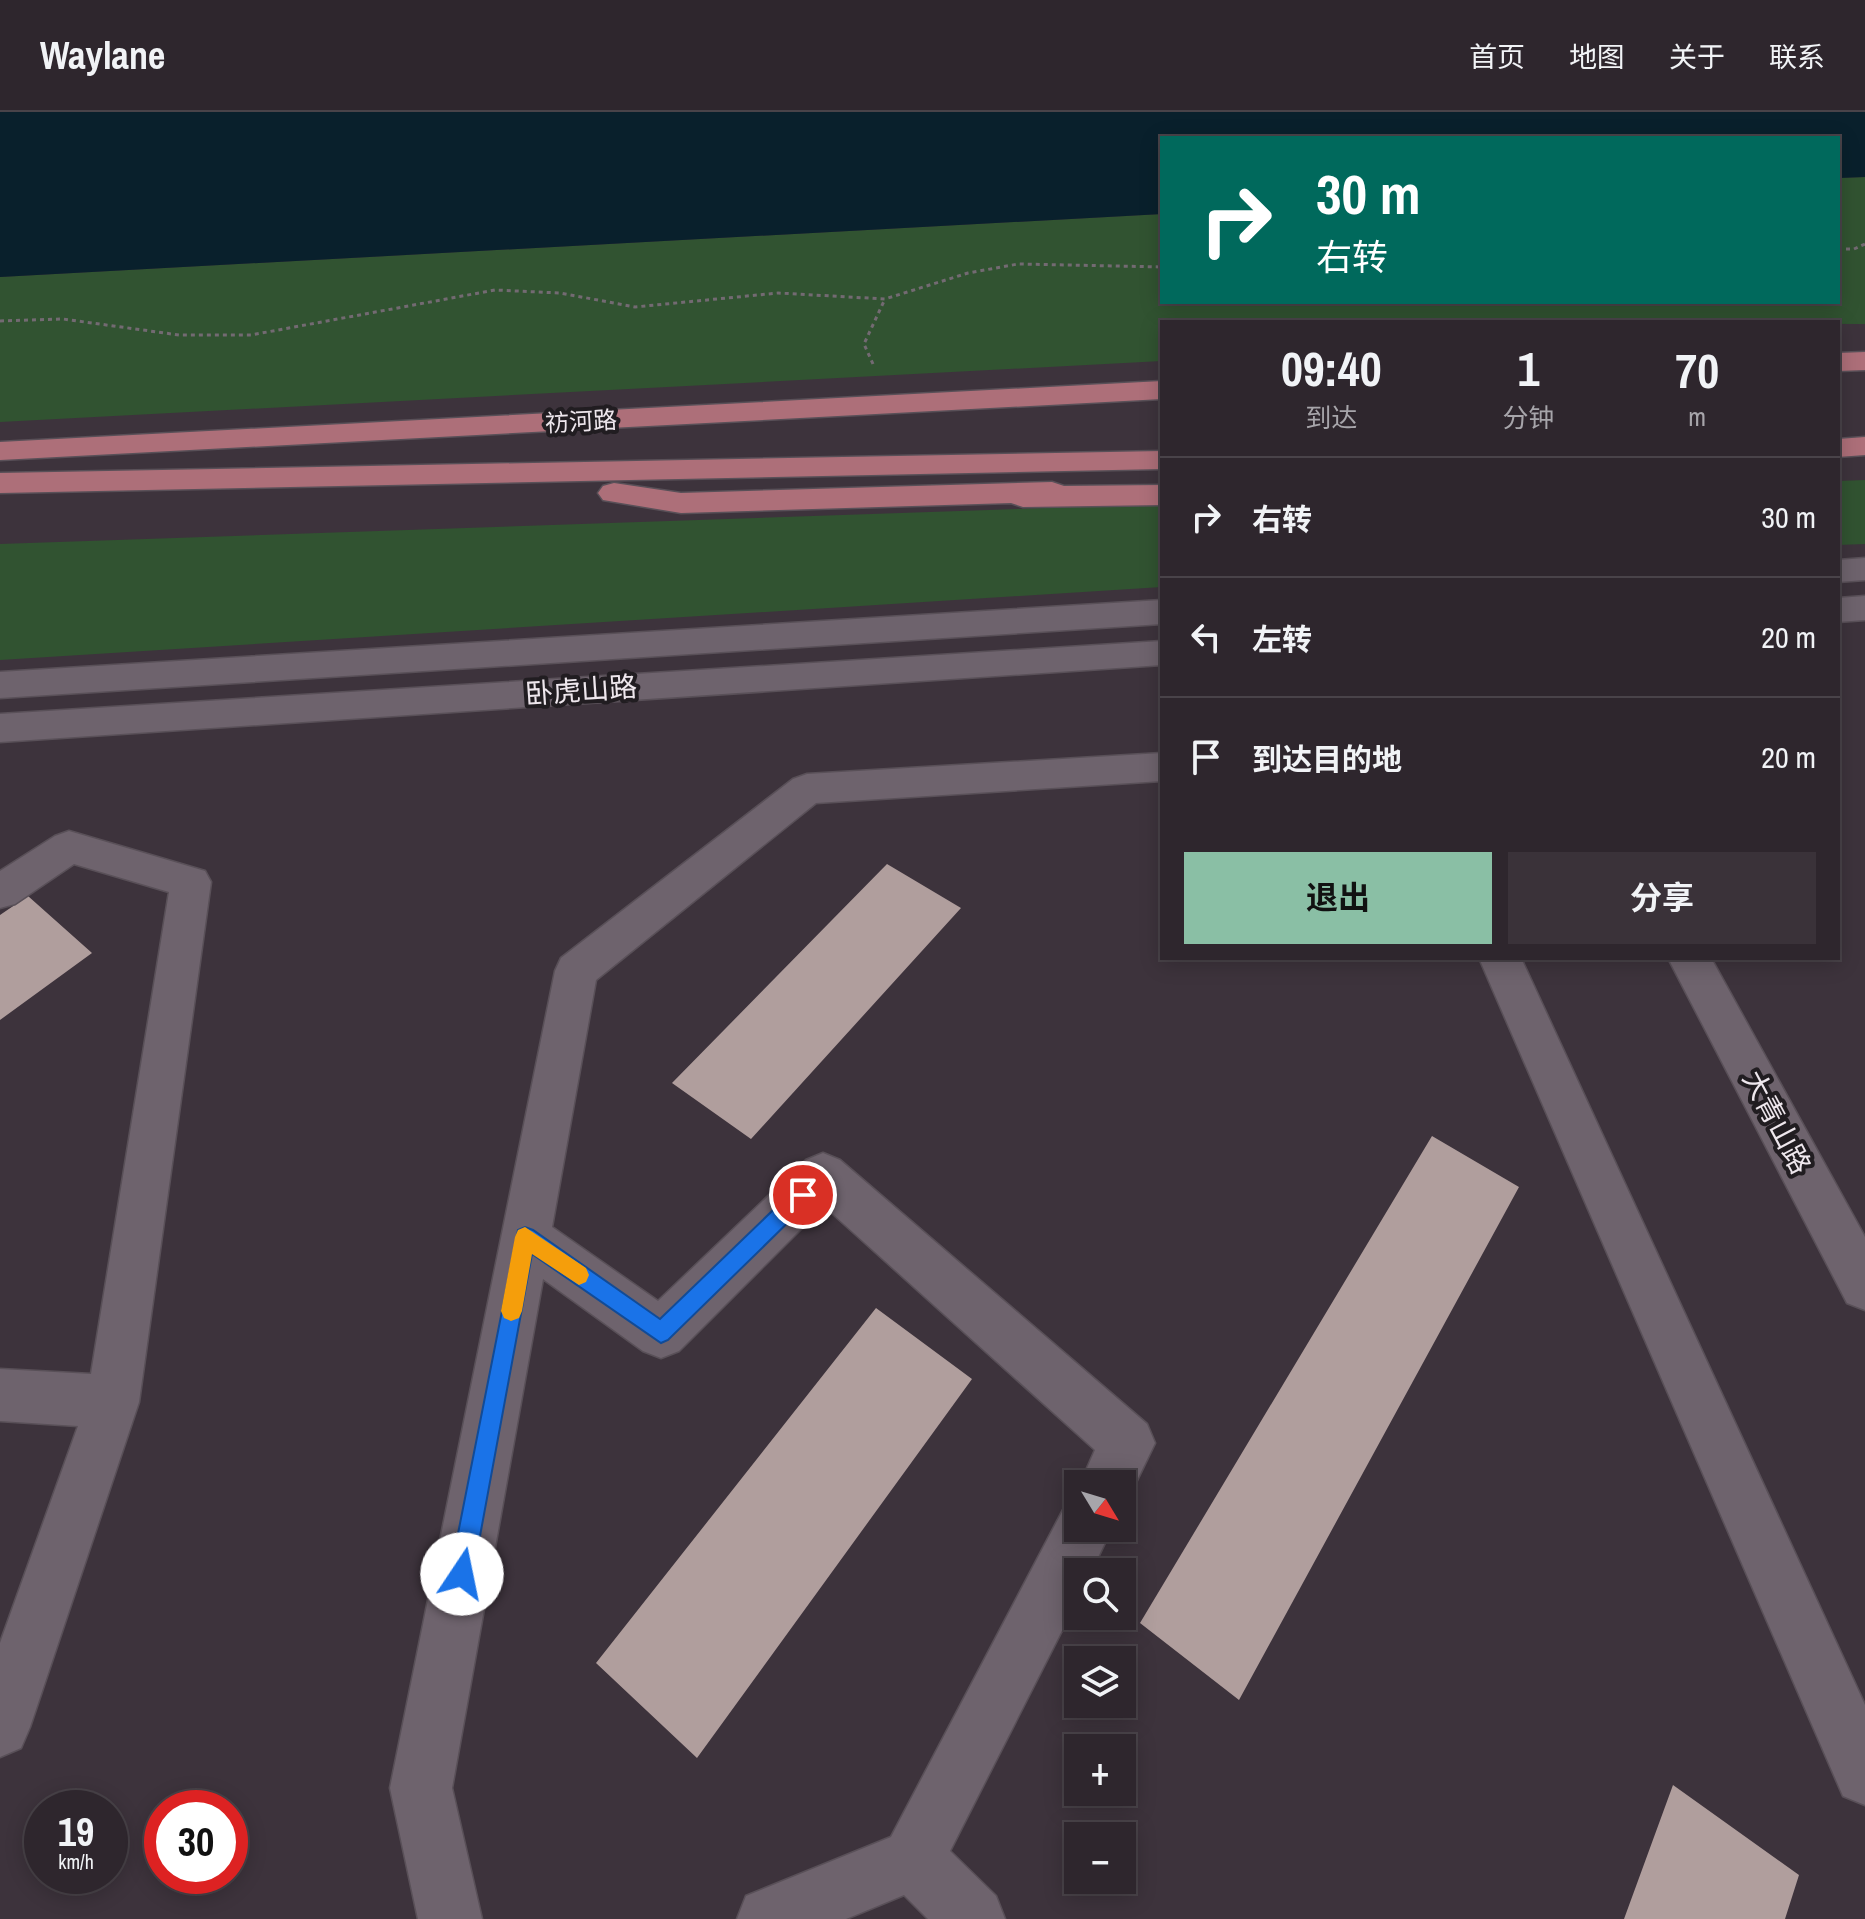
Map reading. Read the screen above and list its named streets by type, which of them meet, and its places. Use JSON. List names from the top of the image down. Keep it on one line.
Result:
{"streets":{"main road":["祊河路"],"street":["卧虎山路","大青山路"]},"north":"bottom right","page":{"header":"Waylane","nav":["首页","地图","关于","联系"],"turn":["30 m","右转"],"eta":["09:40","到达","1","分钟","70","m"],"list":[{"name":"右转","value":"30 m"},{"name":"左转","value":"20 m"},{"name":"到达目的地","value":"20 m"}],"buttons":["退出","分享"],"map_buttons":["+","−"],"speed":"19 km/h","limit":"30"}}
